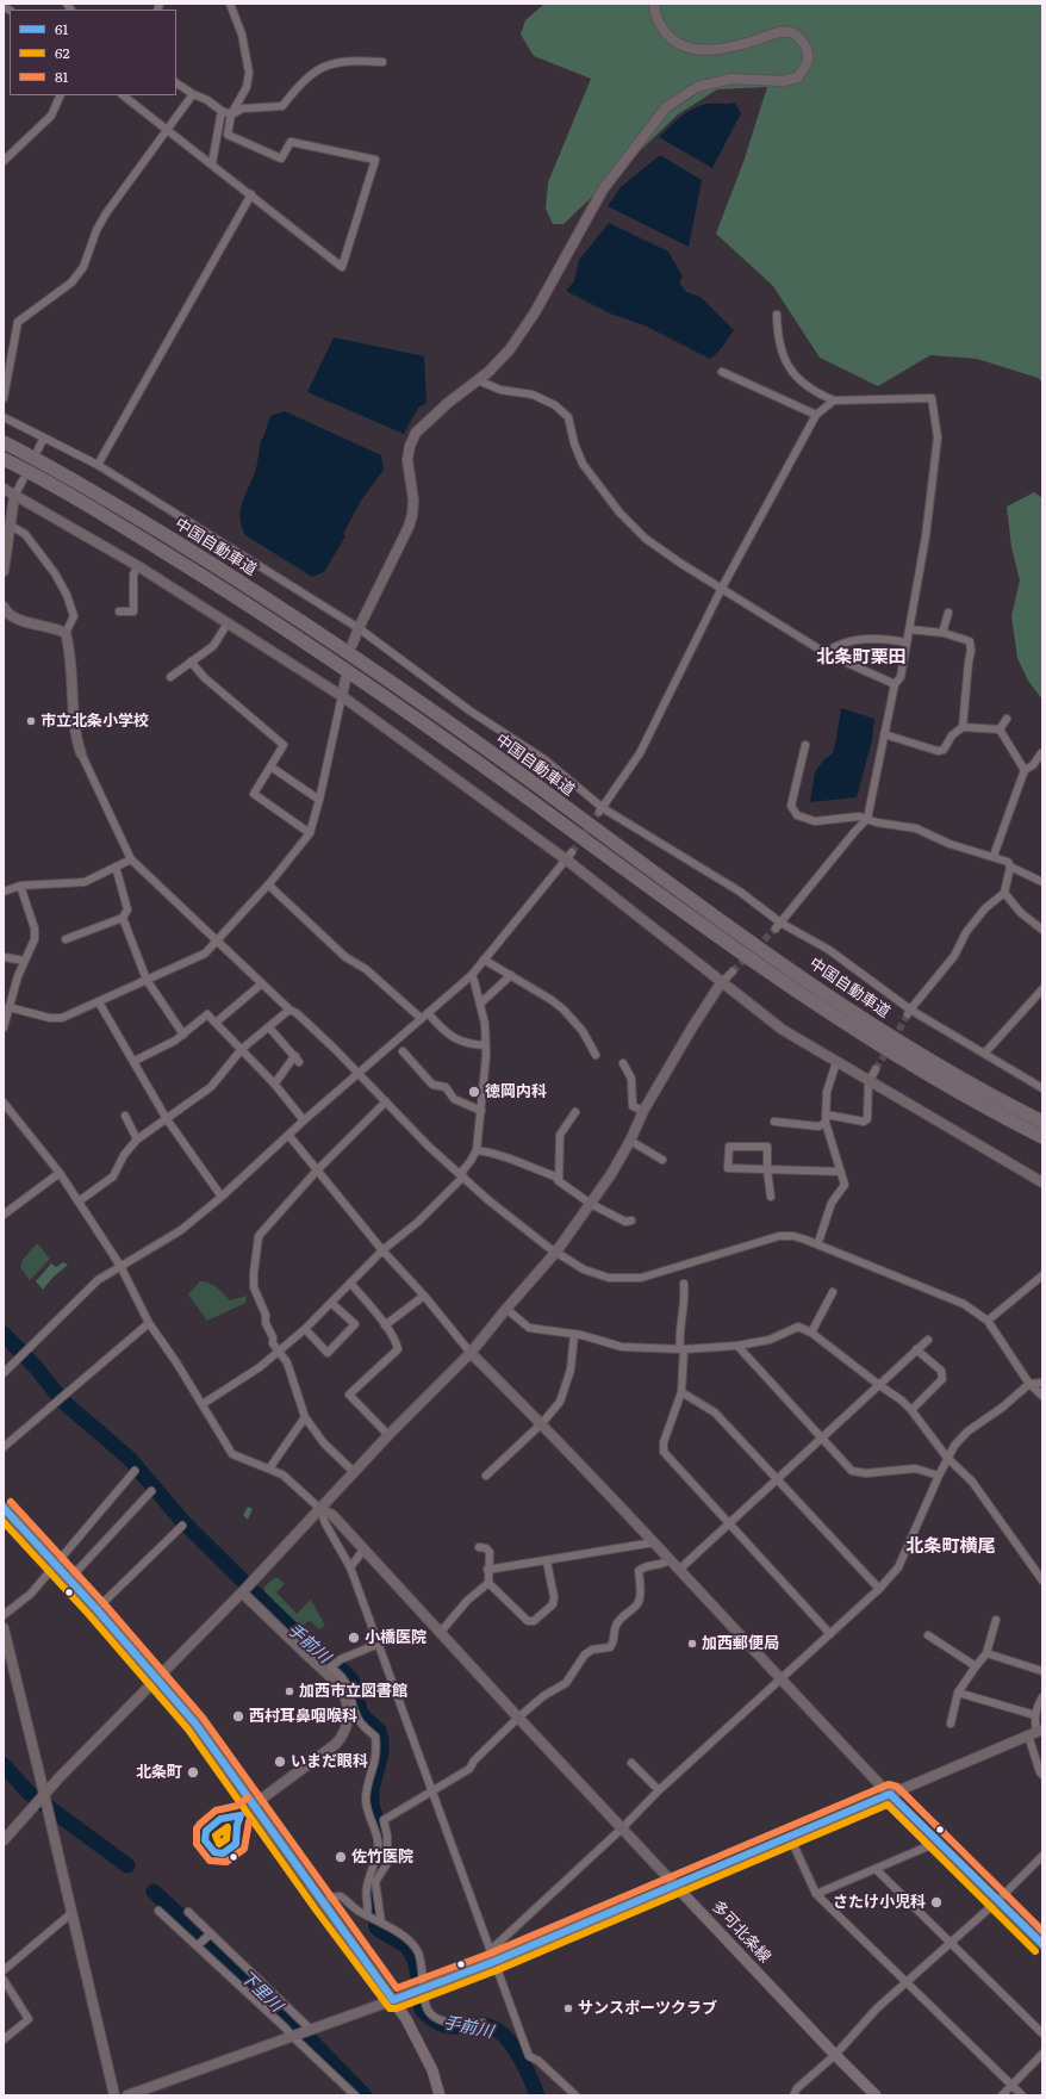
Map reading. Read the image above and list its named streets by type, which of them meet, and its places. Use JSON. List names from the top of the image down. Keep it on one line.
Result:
{"streets":{"highway":["中国自動車道"],"main road":["多可北条線"]},"districts":["北条町栗田","北条町横尾"],"water":["手前川","下里川"],"places":["市立北条小学校","徳岡内科","小橋医院","加西郵便局","加西市立図書館","西村耳鼻咽喉科","いまだ眼科","北条町","佐竹医院","さたけ小児科","サンスポーツクラブ"],"lines":["transit line 81","transit line 61","transit line 62"],"legend":["61","62","81"]}
